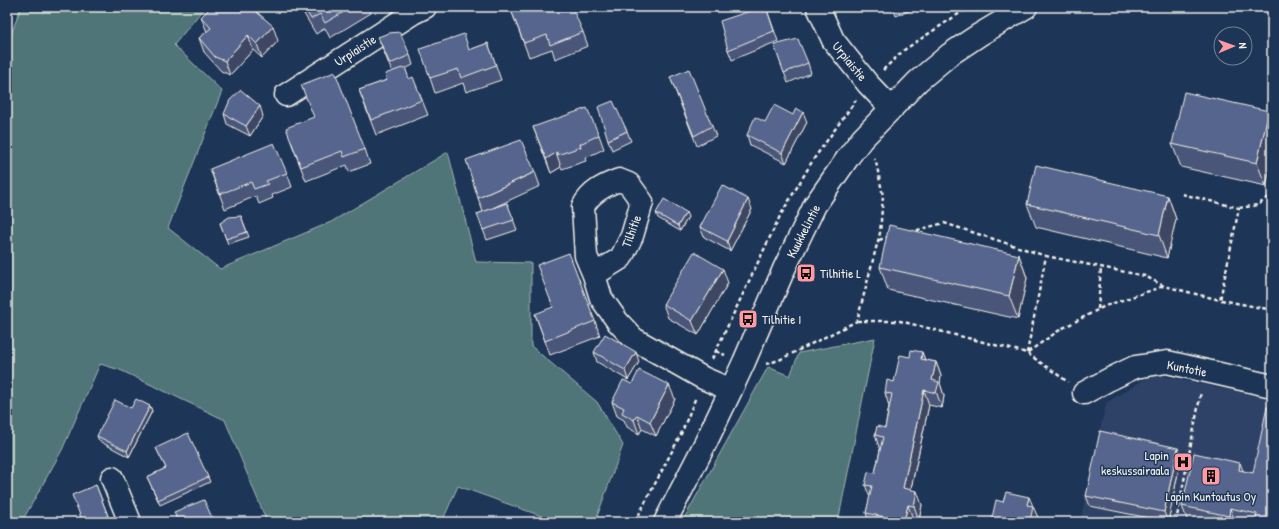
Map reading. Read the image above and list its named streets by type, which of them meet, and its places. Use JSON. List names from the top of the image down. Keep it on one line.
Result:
{"streets":{"street":["Urpiaistie","Kuukkelintie","Kuntotie"]},"crossings":[["Urpiaistie","Kuukkelintie"]],"places":{"bus stop":["Tilhitie L","Tilhitie I"],"hospital":["Lapin keskussairaala"],"building":["Lapin Kuntoutus Oy"]},"north":"right"}
